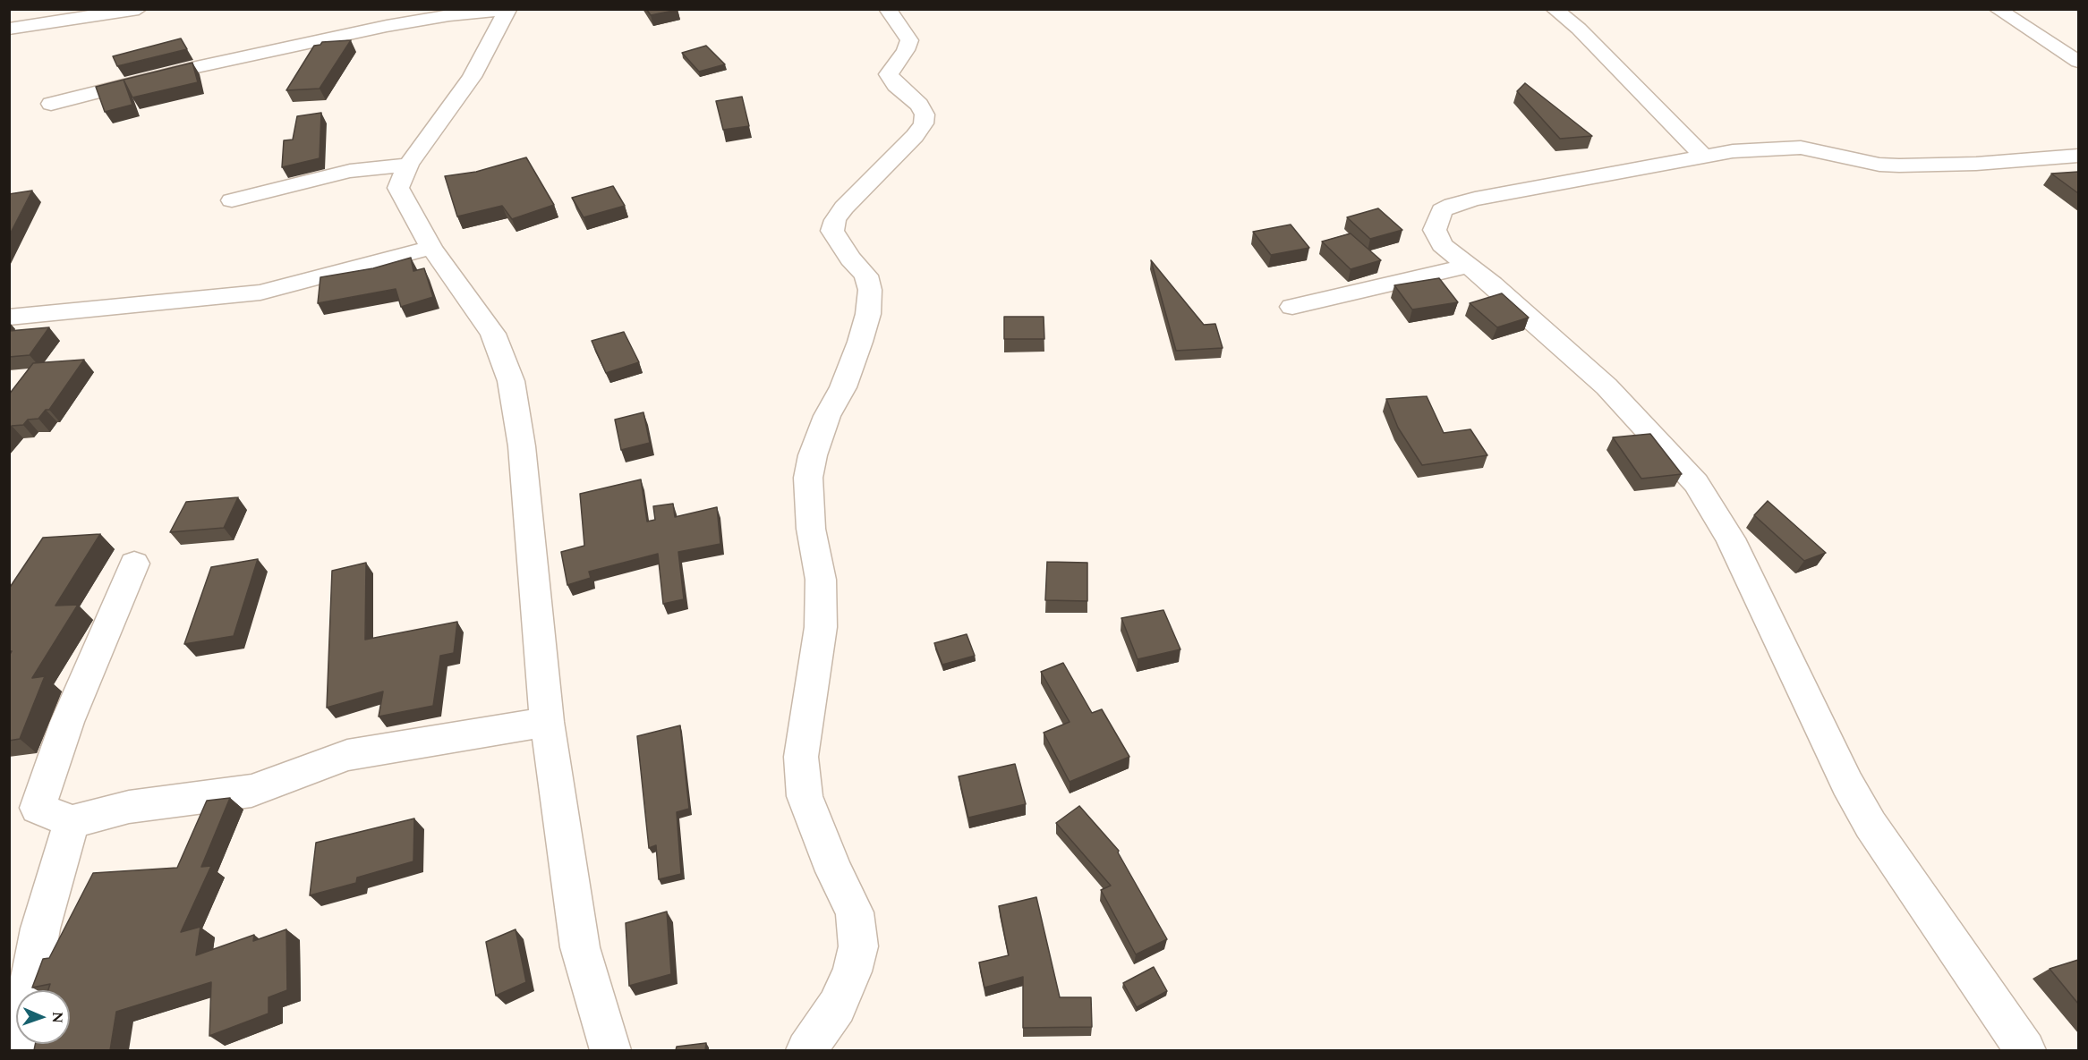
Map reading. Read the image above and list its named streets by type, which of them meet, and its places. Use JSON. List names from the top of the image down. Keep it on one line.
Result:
{"north":"right"}
